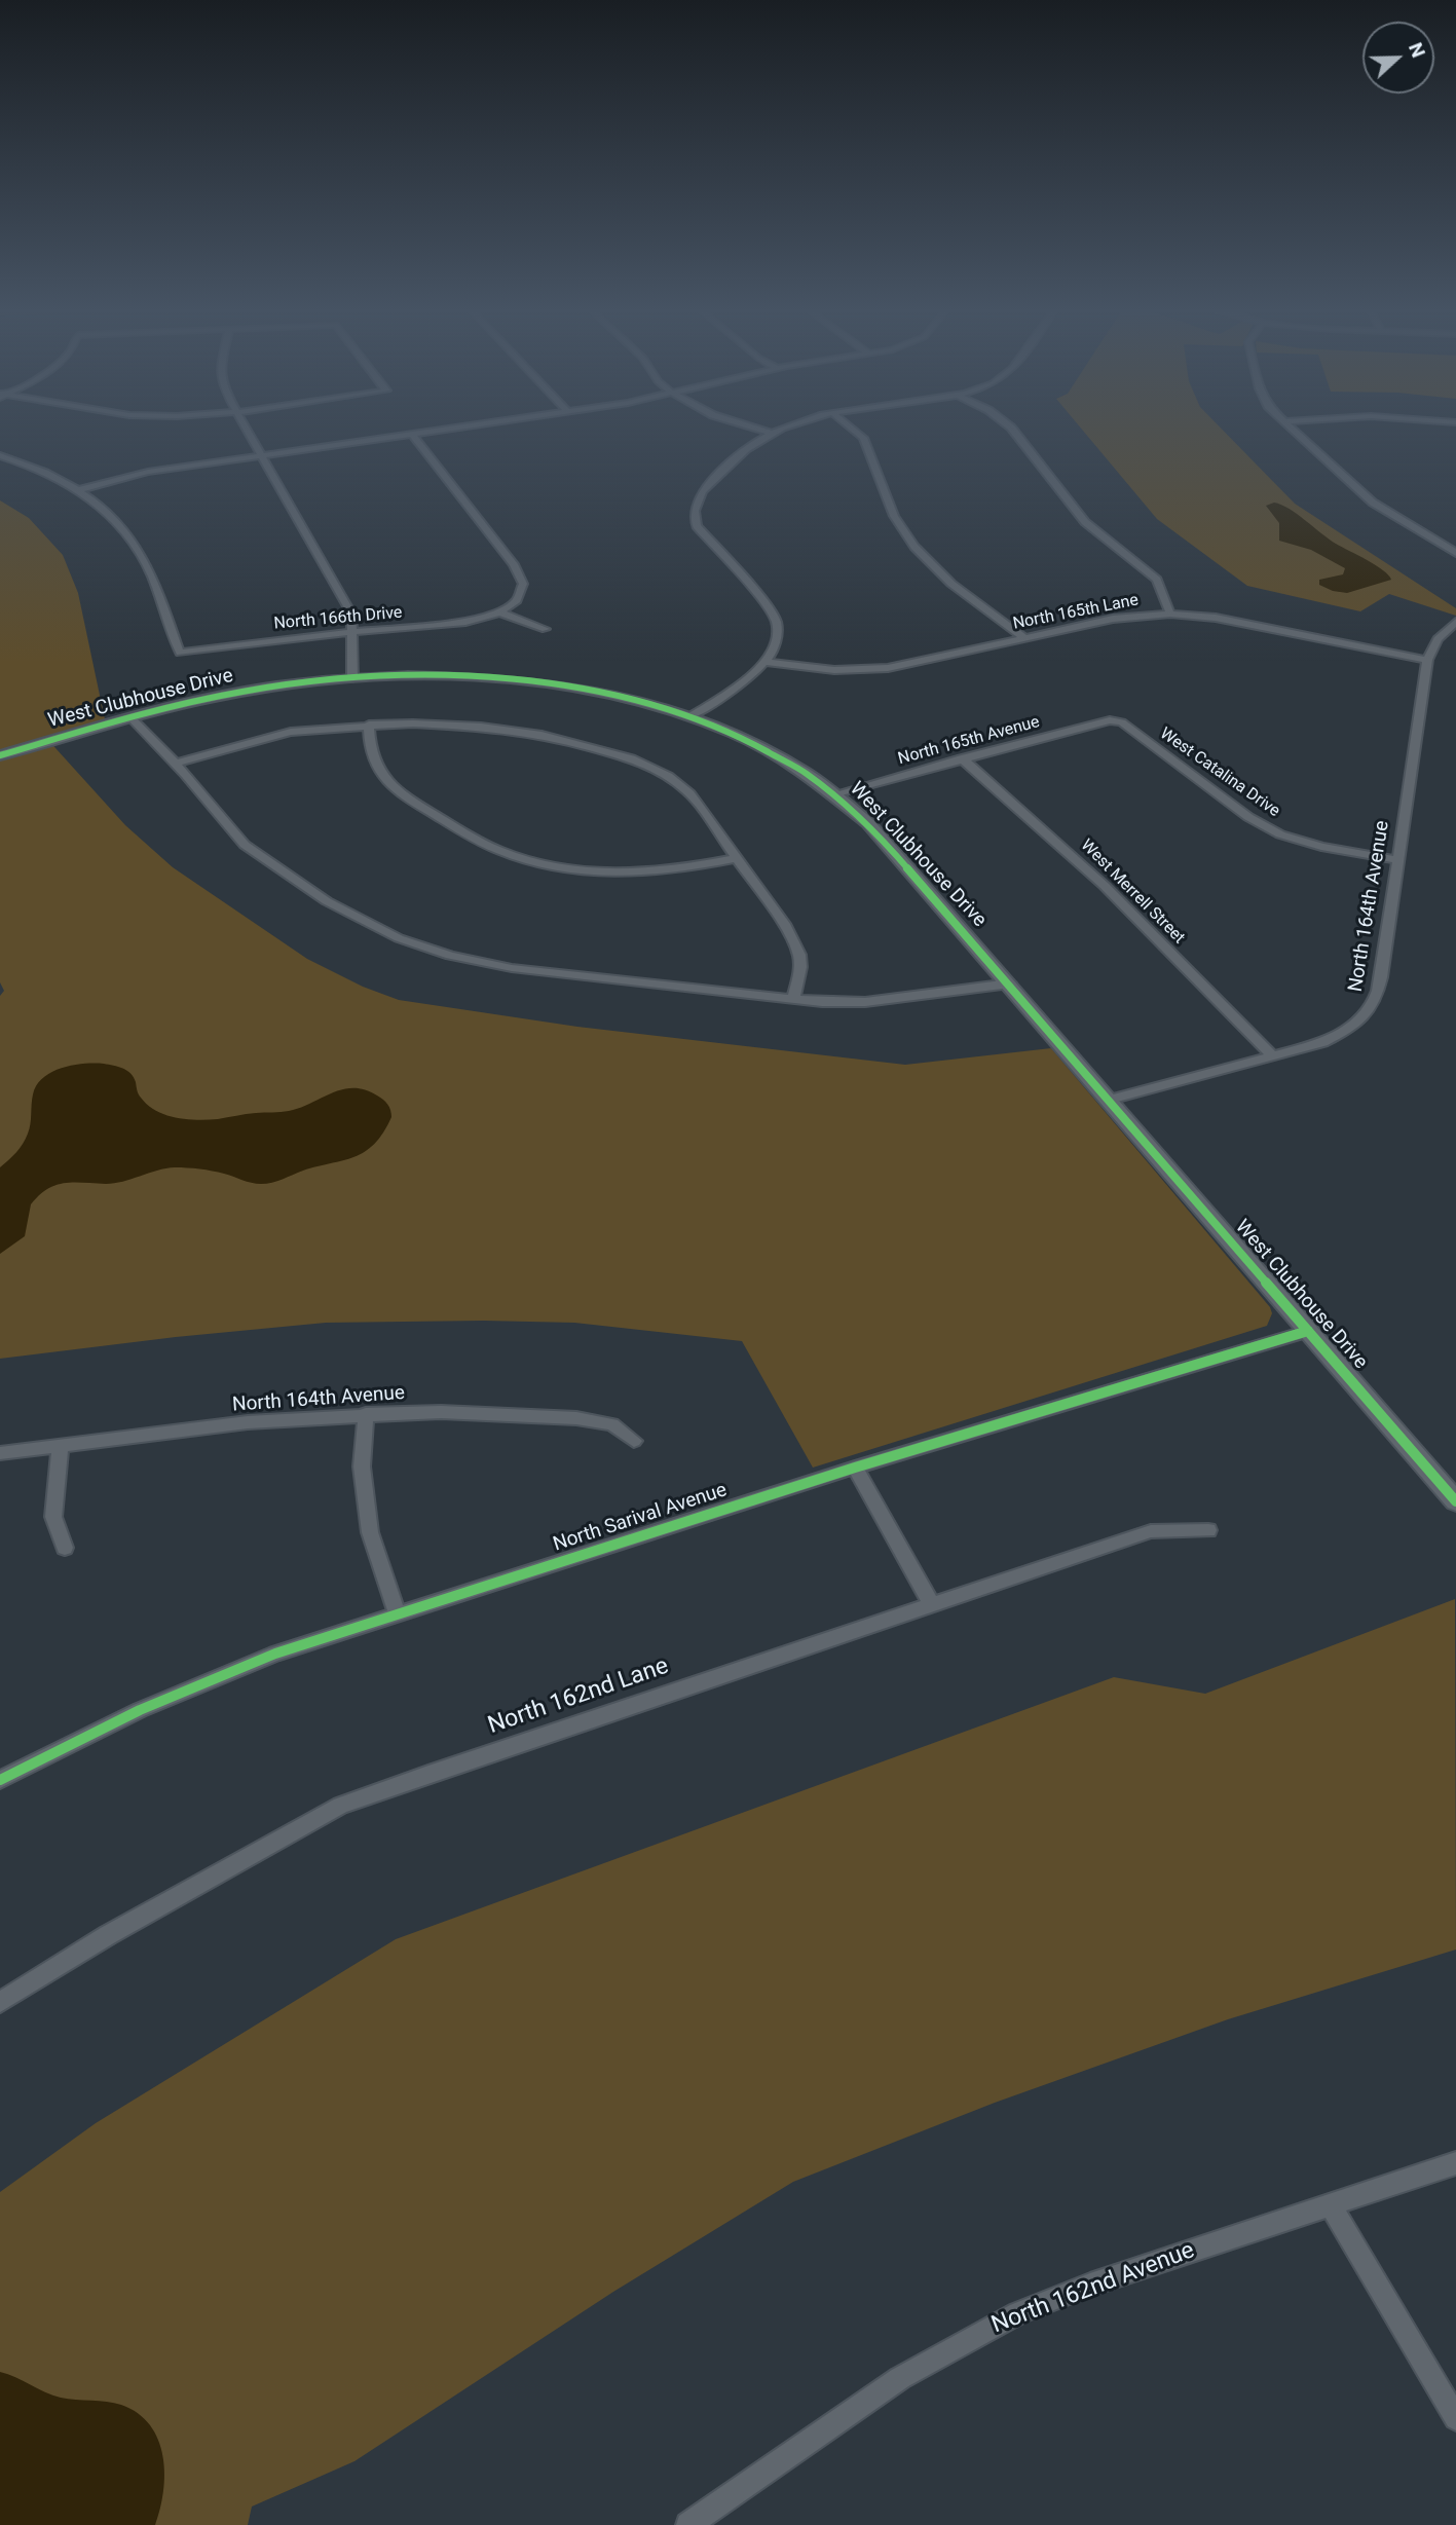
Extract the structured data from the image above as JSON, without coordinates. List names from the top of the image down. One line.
{"streets":{"street":["North 165th Lane","North 166th Drive","West Clubhouse Drive","North 165th Avenue","West Catalina Drive","West Merrell Street","North 164th Avenue","North Sarival Avenue","North 162nd Lane","North 162nd Avenue"]},"crossings":[["North 165th Lane","North 164th Avenue"],["West Clubhouse Drive","North 165th Avenue"],["West Clubhouse Drive","North 164th Avenue"],["West Clubhouse Drive","North Sarival Avenue"],["North 165th Avenue","West Catalina Drive"],["North 165th Avenue","West Merrell Street"],["West Catalina Drive","North 164th Avenue"],["West Merrell Street","North 164th Avenue"]],"north":"right"}
